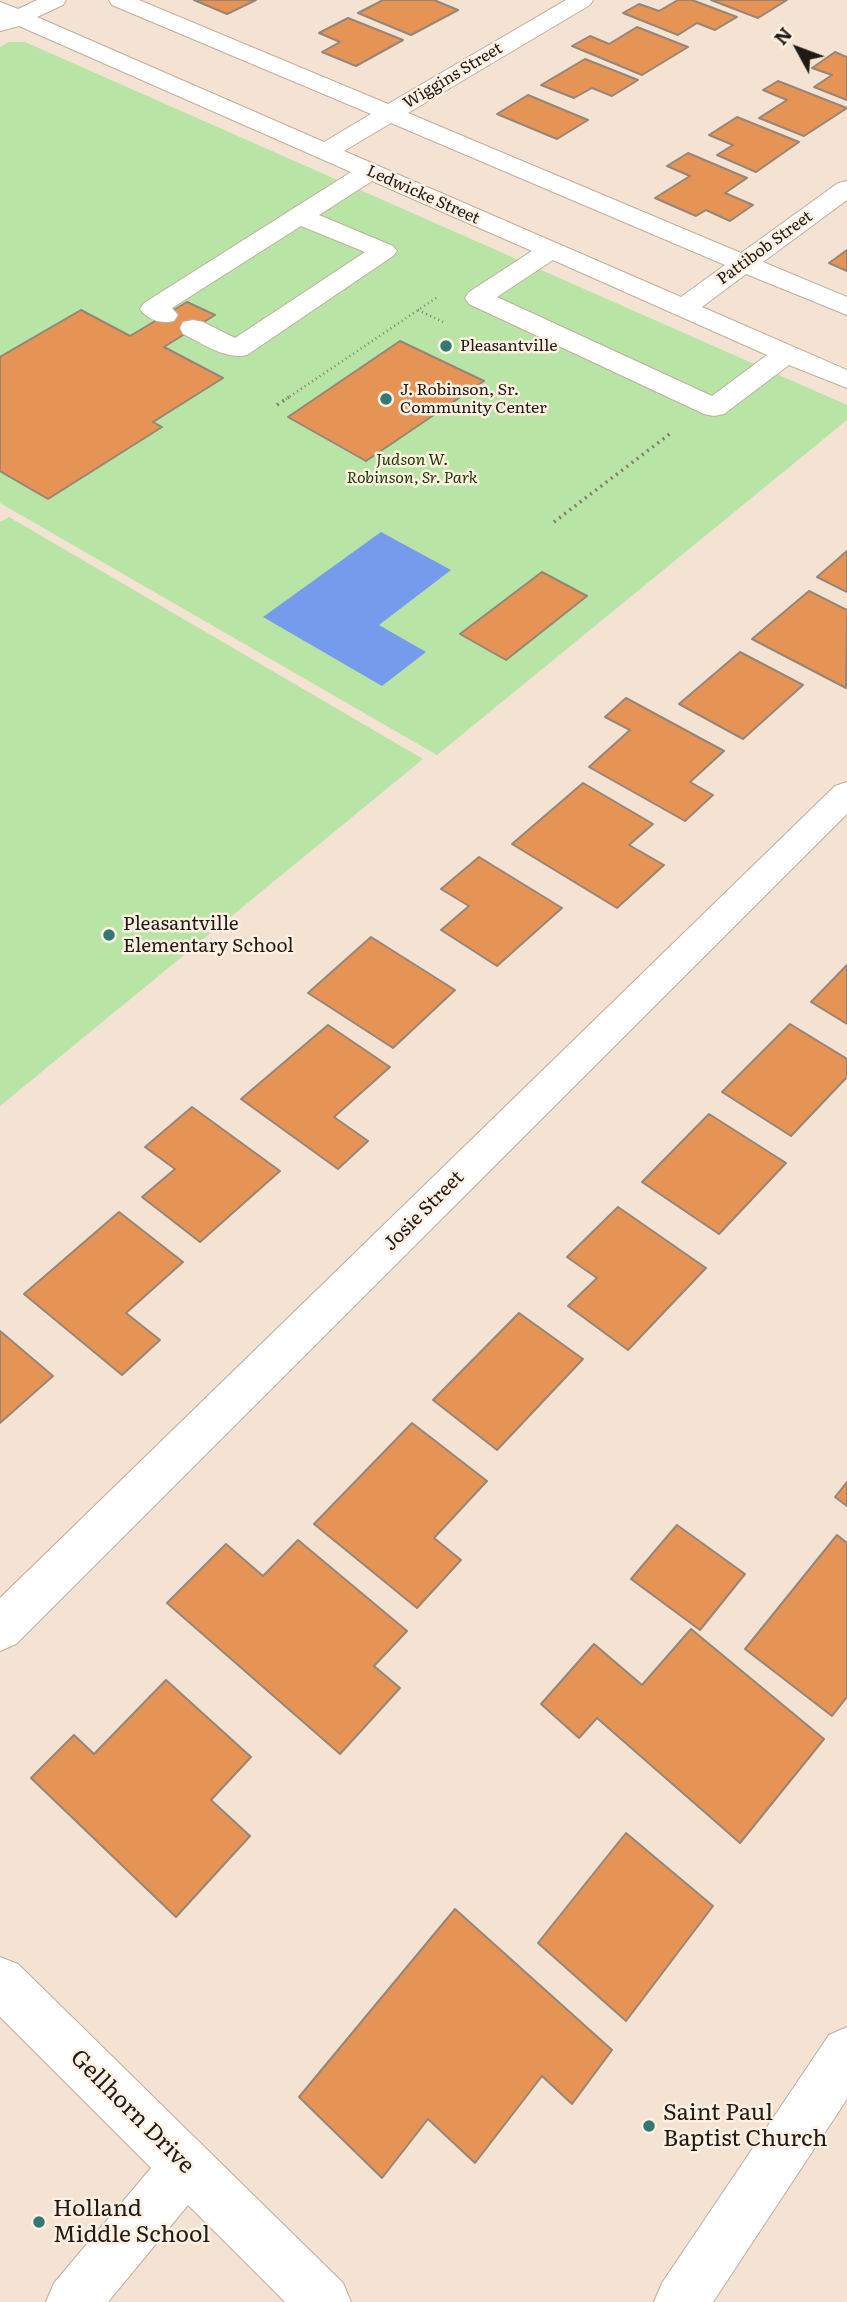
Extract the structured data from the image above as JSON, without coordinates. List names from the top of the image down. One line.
{"streets":{"street":["Wiggins Street","Ledwicke Street","Pattibob Street","Josie Street","Gellhorn Drive"]},"crossings":[["Wiggins Street","Ledwicke Street"],["Ledwicke Street","Pattibob Street"]],"parks":["Judson W. Robinson, Sr. Park"],"places":["Pleasantville","J. Robinson, Sr. Community Center","Pleasantville Elementary School","Saint Paul Baptist Church","Holland Middle School"],"north":"top left"}
